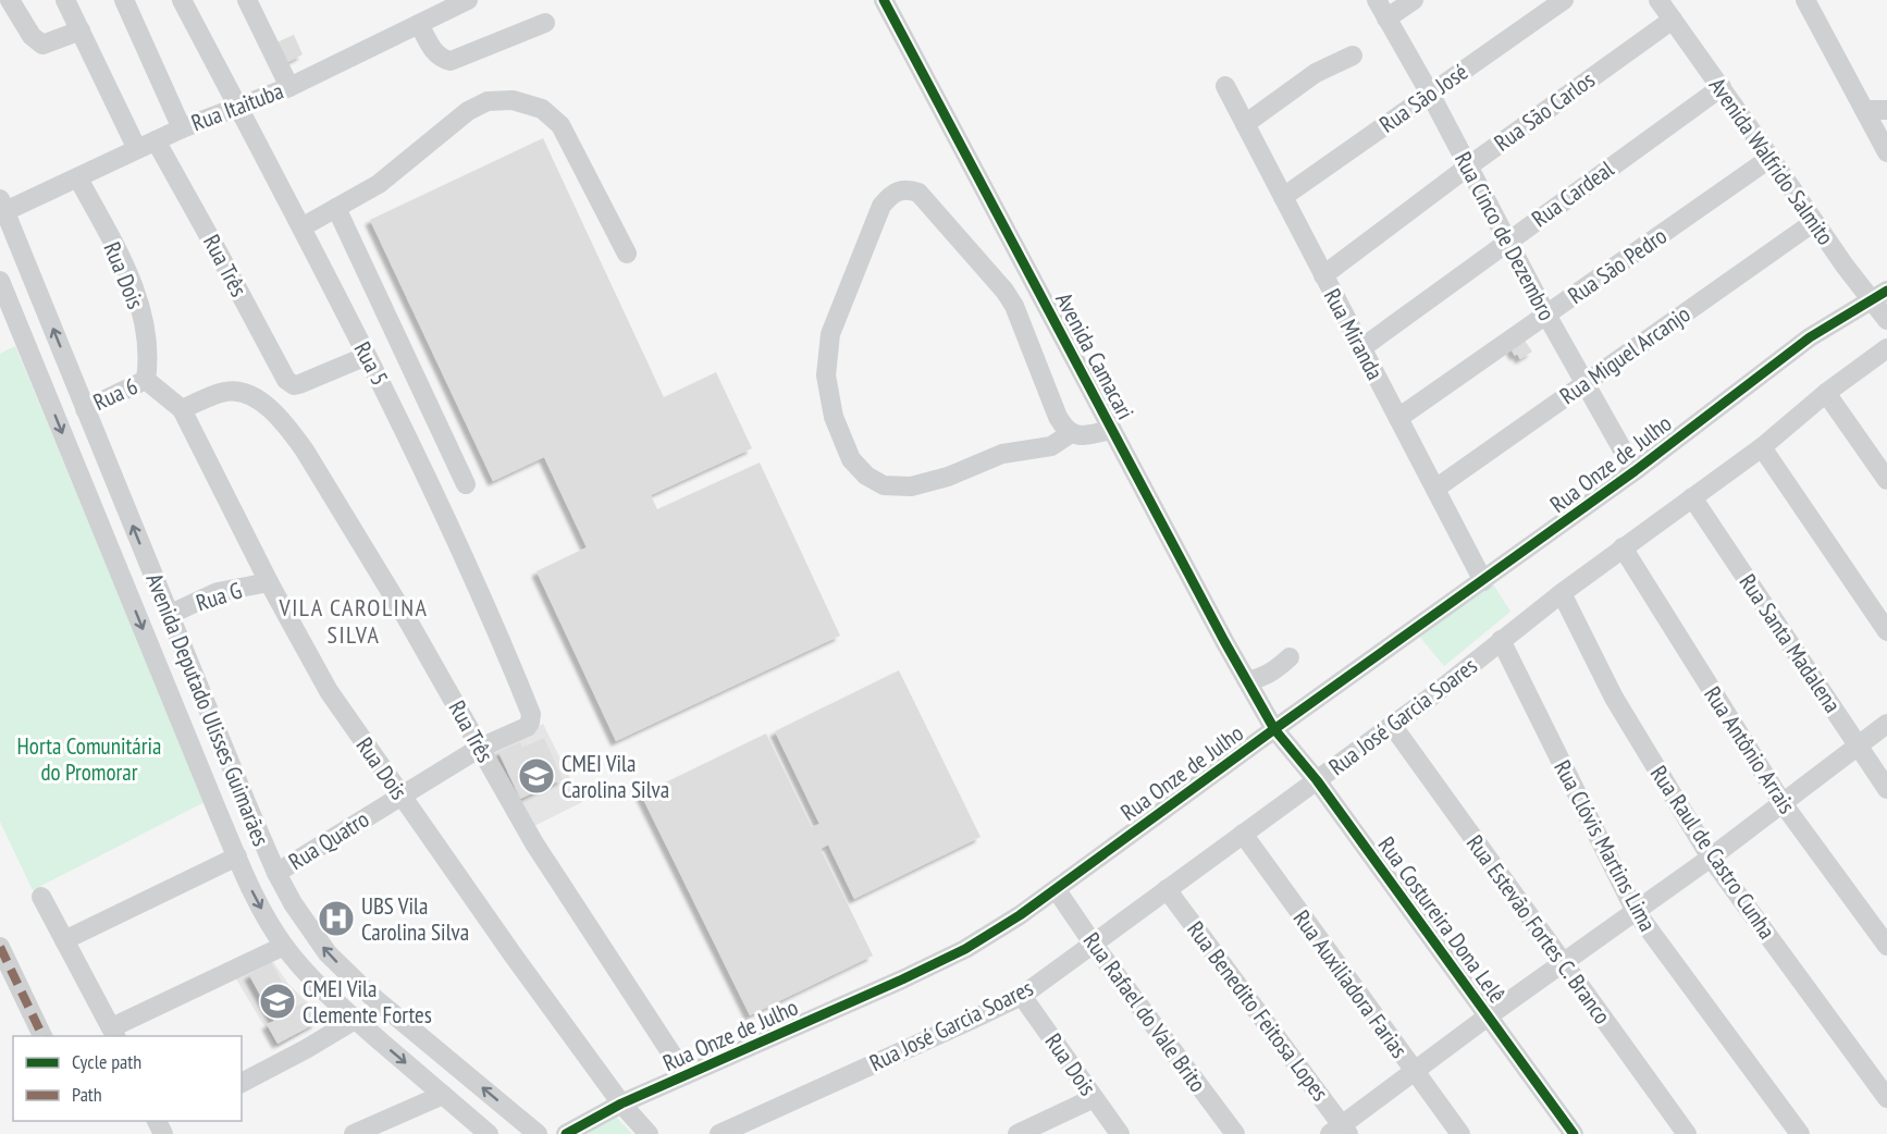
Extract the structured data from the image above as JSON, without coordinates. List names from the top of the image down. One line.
{"streets":{"street":["Rua São José","Rua Itaituba","Rua São Carlos","Avenida Walfrido Salmito","Rua Cardeal","Rua Cinco de Dezembro","Rua Três","Rua São Pedro","Rua Dois","Rua Miranda","Rua Miguel Arcanjo","Avenida Camacari","Rua 5","Rua 6","Rua Onze de Julho","Rua G","Rua Santa Madalena","Avenida Deputado Ulisses Guimarães","Rua José Garcia Soares","Rua Antônio Arrais","Rua Quatro","Rua Clóvis Martins Lima","Rua Raul de Castro Cunha","Rua Costureira Dona Lelê","Rua Estevão Fortes C. Branco","Rua Auxiliadora Farias","Rua Benedito Feitosa Lopes","Rua Rafael do Vale Brito"]},"crossings":[["Rua São José","Rua Cinco de Dezembro"],["Rua São José","Rua Miranda"],["Rua Itaituba","Rua Três"],["Rua Itaituba","Rua Dois"],["Rua Itaituba","Rua 5"],["Rua Itaituba","Avenida Deputado Ulisses Guimarães"],["Rua São Carlos","Avenida Walfrido Salmito"],["Rua São Carlos","Rua Cinco de Dezembro"],["Rua São Carlos","Rua Miranda"],["Avenida Walfrido Salmito","Rua Cardeal"],["Avenida Walfrido Salmito","Rua São Pedro"],["Avenida Walfrido Salmito","Rua Miguel Arcanjo"],["Avenida Walfrido Salmito","Rua Onze de Julho"],["Rua Cardeal","Rua Cinco de Dezembro"],["Rua Cardeal","Rua Miranda"],["Rua Cinco de Dezembro","Rua São Pedro"],["Rua Cinco de Dezembro","Rua Miguel Arcanjo"],["Rua Cinco de Dezembro","Rua Onze de Julho"],["Rua Três","Rua Dois"],["Rua Três","Rua 5"],["Rua Três","Rua 6"],["Rua Três","Rua Onze de Julho"],["Rua Três","Rua Quatro"],["Rua São Pedro","Rua Miranda"],["Rua Dois","Rua 6"],["Rua Dois","Rua Onze de Julho"],["Rua Dois","Rua G"],["Rua Dois","Rua José Garcia Soares"],["Rua Dois","Rua Quatro"],["Rua Miranda","Rua Miguel Arcanjo"],["Rua Miranda","Rua Onze de Julho"],["Avenida Camacari","Rua Onze de Julho"],["Avenida Camacari","Rua Costureira Dona Lelê"],["Rua 5","Rua Quatro"],["Rua 6","Avenida Deputado Ulisses Guimarães"],["Rua Onze de Julho","Rua Costureira Dona Lelê"],["Rua Onze de Julho","Rua Rafael do Vale Brito"],["Rua G","Avenida Deputado Ulisses Guimarães"],["Rua Santa Madalena","Rua José Garcia Soares"],["Avenida Deputado Ulisses Guimarães","Rua Quatro"],["Rua José Garcia Soares","Rua Antônio Arrais"],["Rua José Garcia Soares","Rua Clóvis Martins Lima"],["Rua José Garcia Soares","Rua Raul de Castro Cunha"],["Rua José Garcia Soares","Rua Costureira Dona Lelê"],["Rua José Garcia Soares","Rua Estevão Fortes C. Branco"],["Rua José Garcia Soares","Rua Auxiliadora Farias"],["Rua José Garcia Soares","Rua Benedito Feitosa Lopes"],["Rua José Garcia Soares","Rua Rafael do Vale Brito"]],"districts":["VILA CAROLINA SILVA"],"parks":["Horta Comunitária do Promorar"],"places":{"school or university":["CMEI Vila Carolina Silva","CMEI Vila Clemente Fortes"],"hospital":["UBS Vila Carolina Silva"]},"legend":["Cycle path","Path"]}
